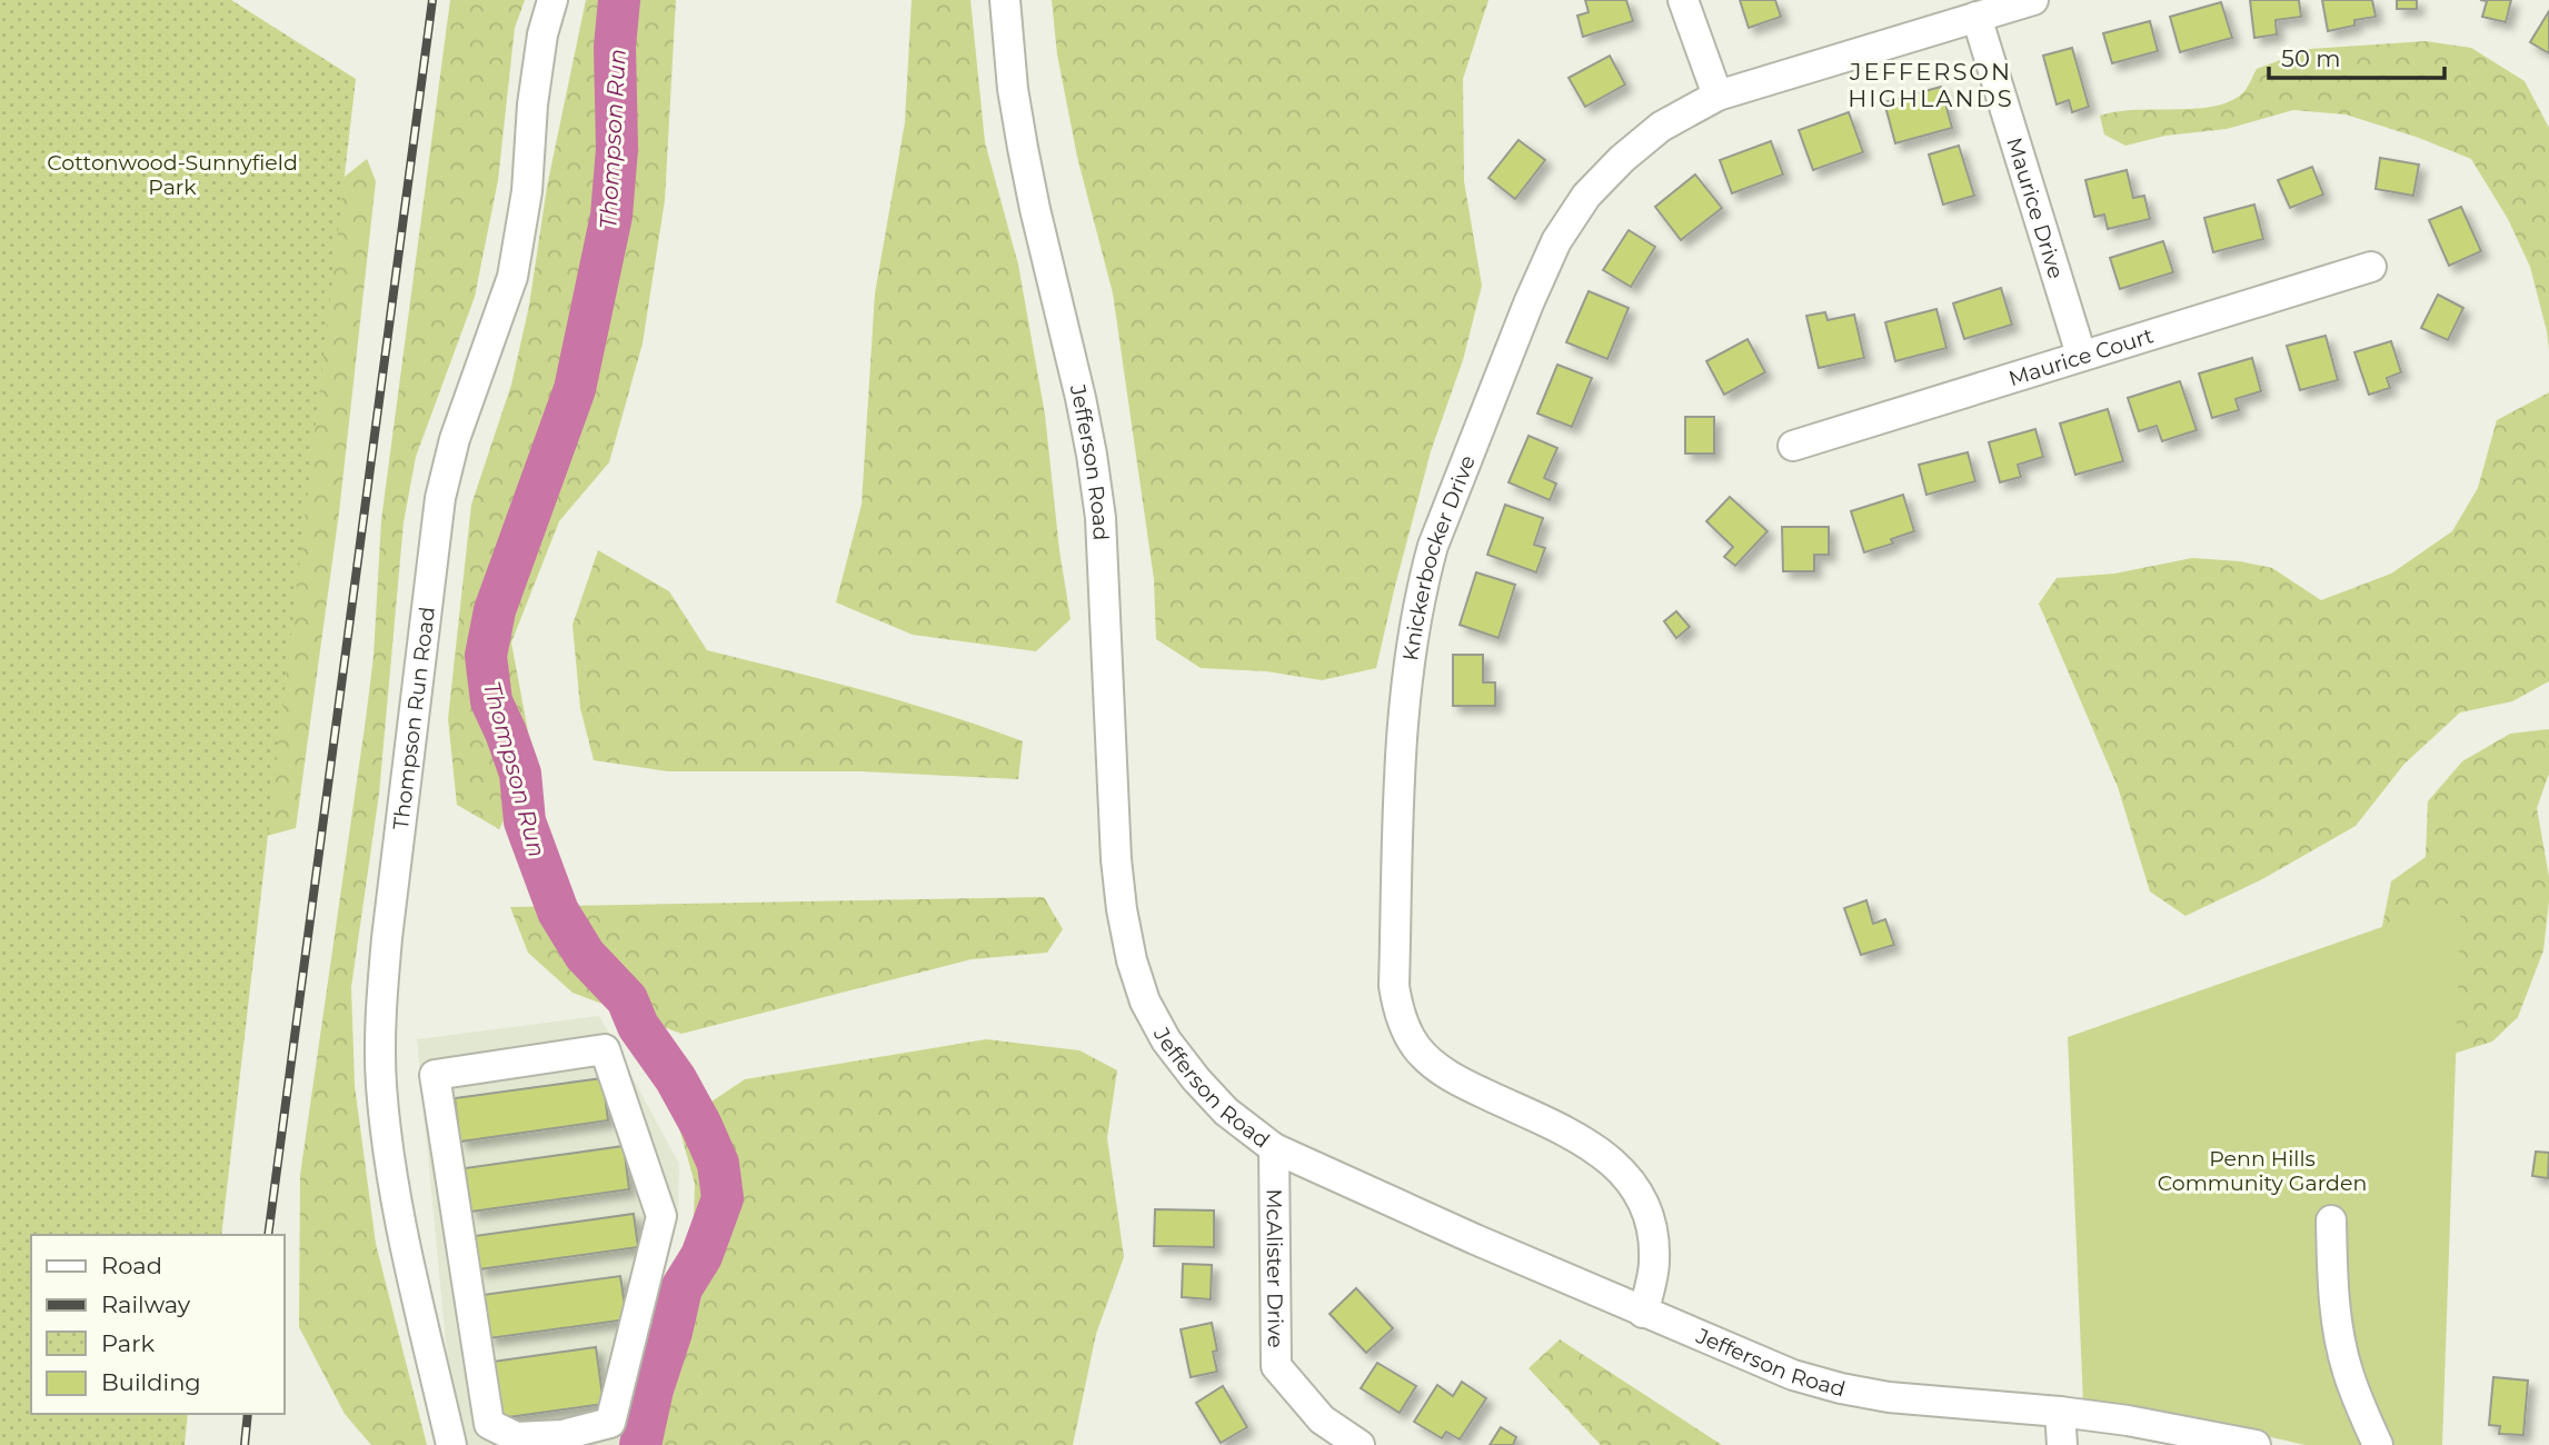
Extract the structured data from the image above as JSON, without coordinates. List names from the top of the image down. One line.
{"streets":{"street":["Maurice Drive","Maurice Court","Jefferson Road","Knickerbocker Drive","Thompson Run Road","McAlister Drive"]},"crossings":[["Maurice Drive","Maurice Court"],["Maurice Drive","Knickerbocker Drive"],["Jefferson Road","Knickerbocker Drive"],["Jefferson Road","McAlister Drive"]],"districts":["JEFFERSON HIGHLANDS"],"water":["Thompson Run"],"parks":["Cottonwood-Sunnyfield Park","Penn Hills Community Garden"],"legend":["Road","Railway","Park","Building"],"scale_bar":"50 m"}
